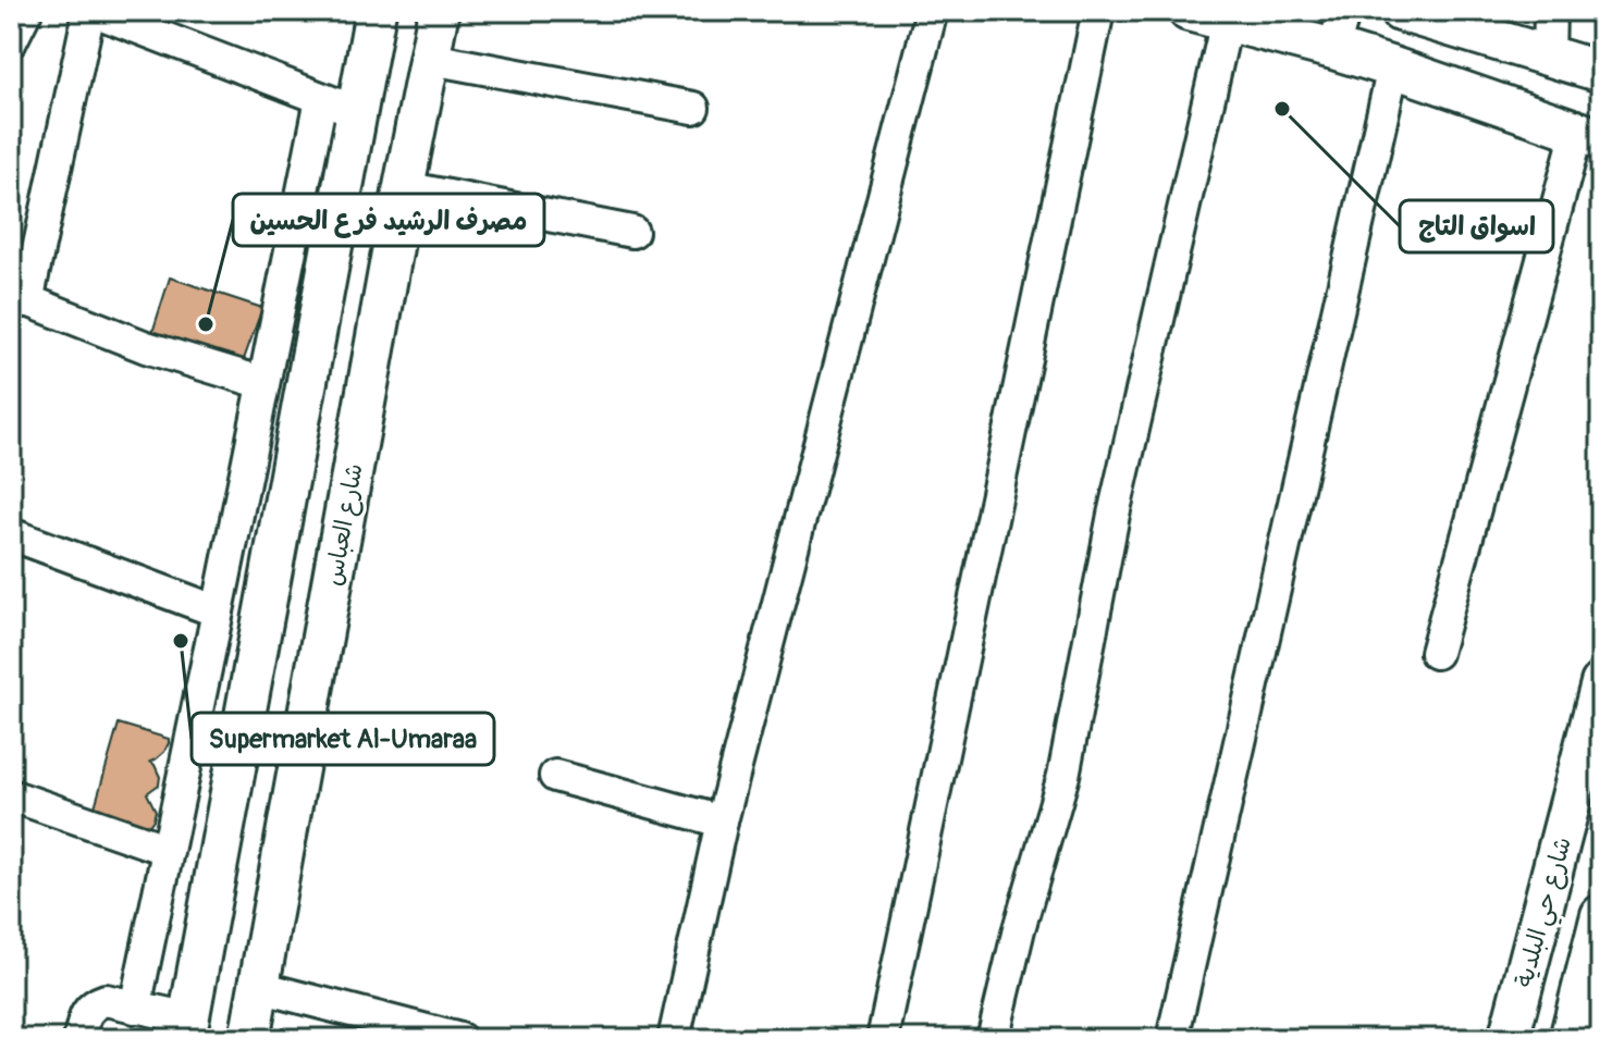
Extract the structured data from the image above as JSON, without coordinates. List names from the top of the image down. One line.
{"streets":{"main road":["شارع العباس","شارع حي البلدية"]},"places":["اسواق التاج","مصرف الرشيد فرع الحسين","Supermarket Al-Umaraa"]}
